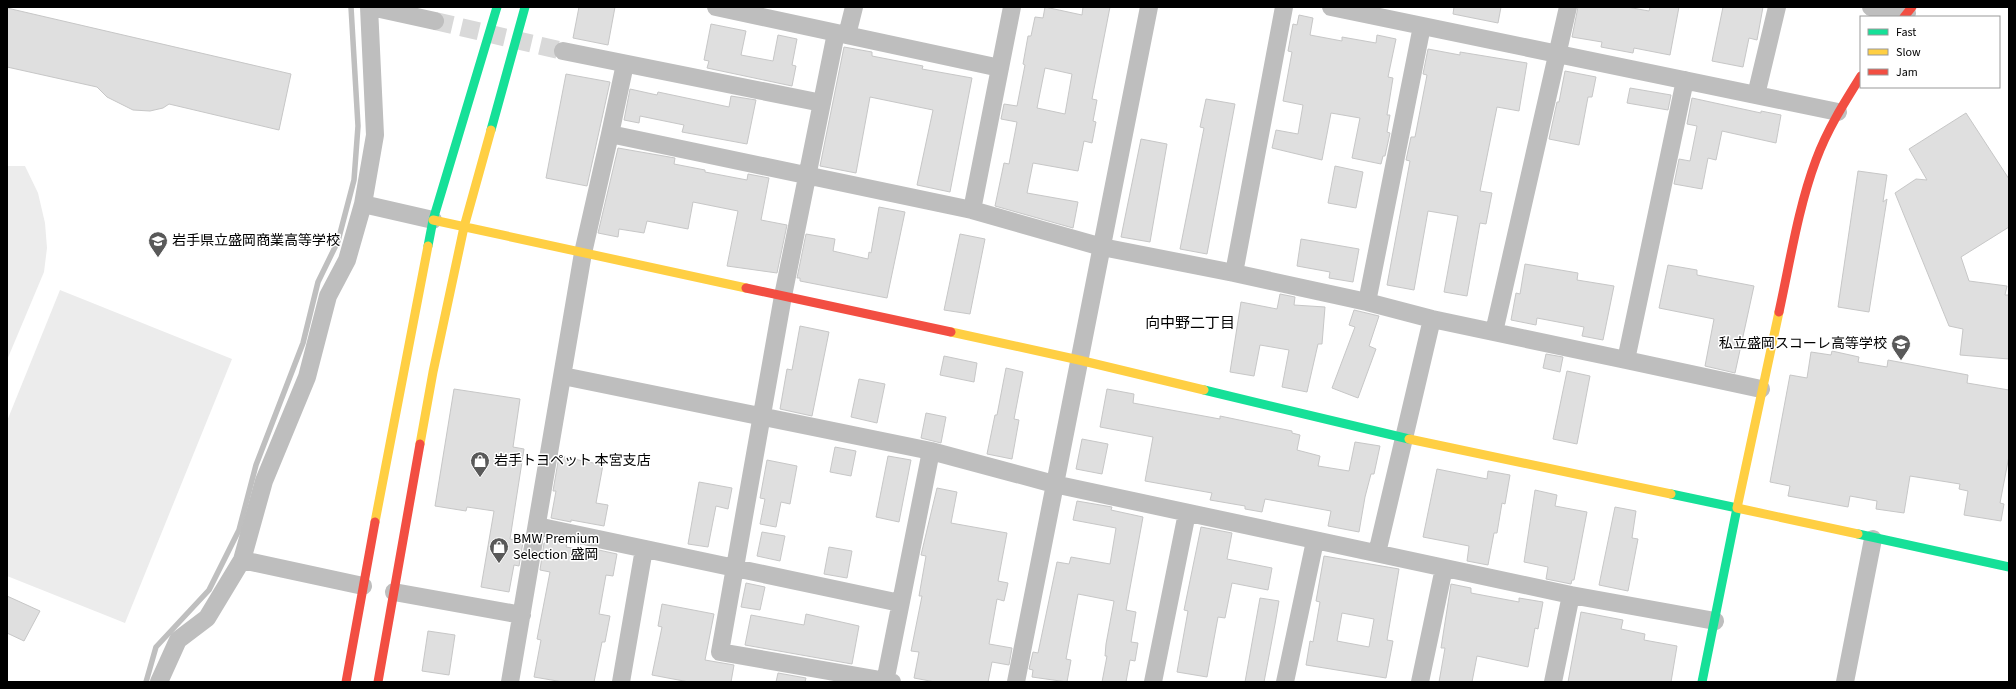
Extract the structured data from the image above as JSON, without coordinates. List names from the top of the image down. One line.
{"districts":["向中野二丁目"],"places":{"school or university":["岩手県立盛岡商業高等学校","私立盛岡スコーレ高等学校"],"shop":["岩手トヨペット 本宮支店","BMW Premium Selection 盛岡"]},"legend":["Fast","Slow","Jam"]}
